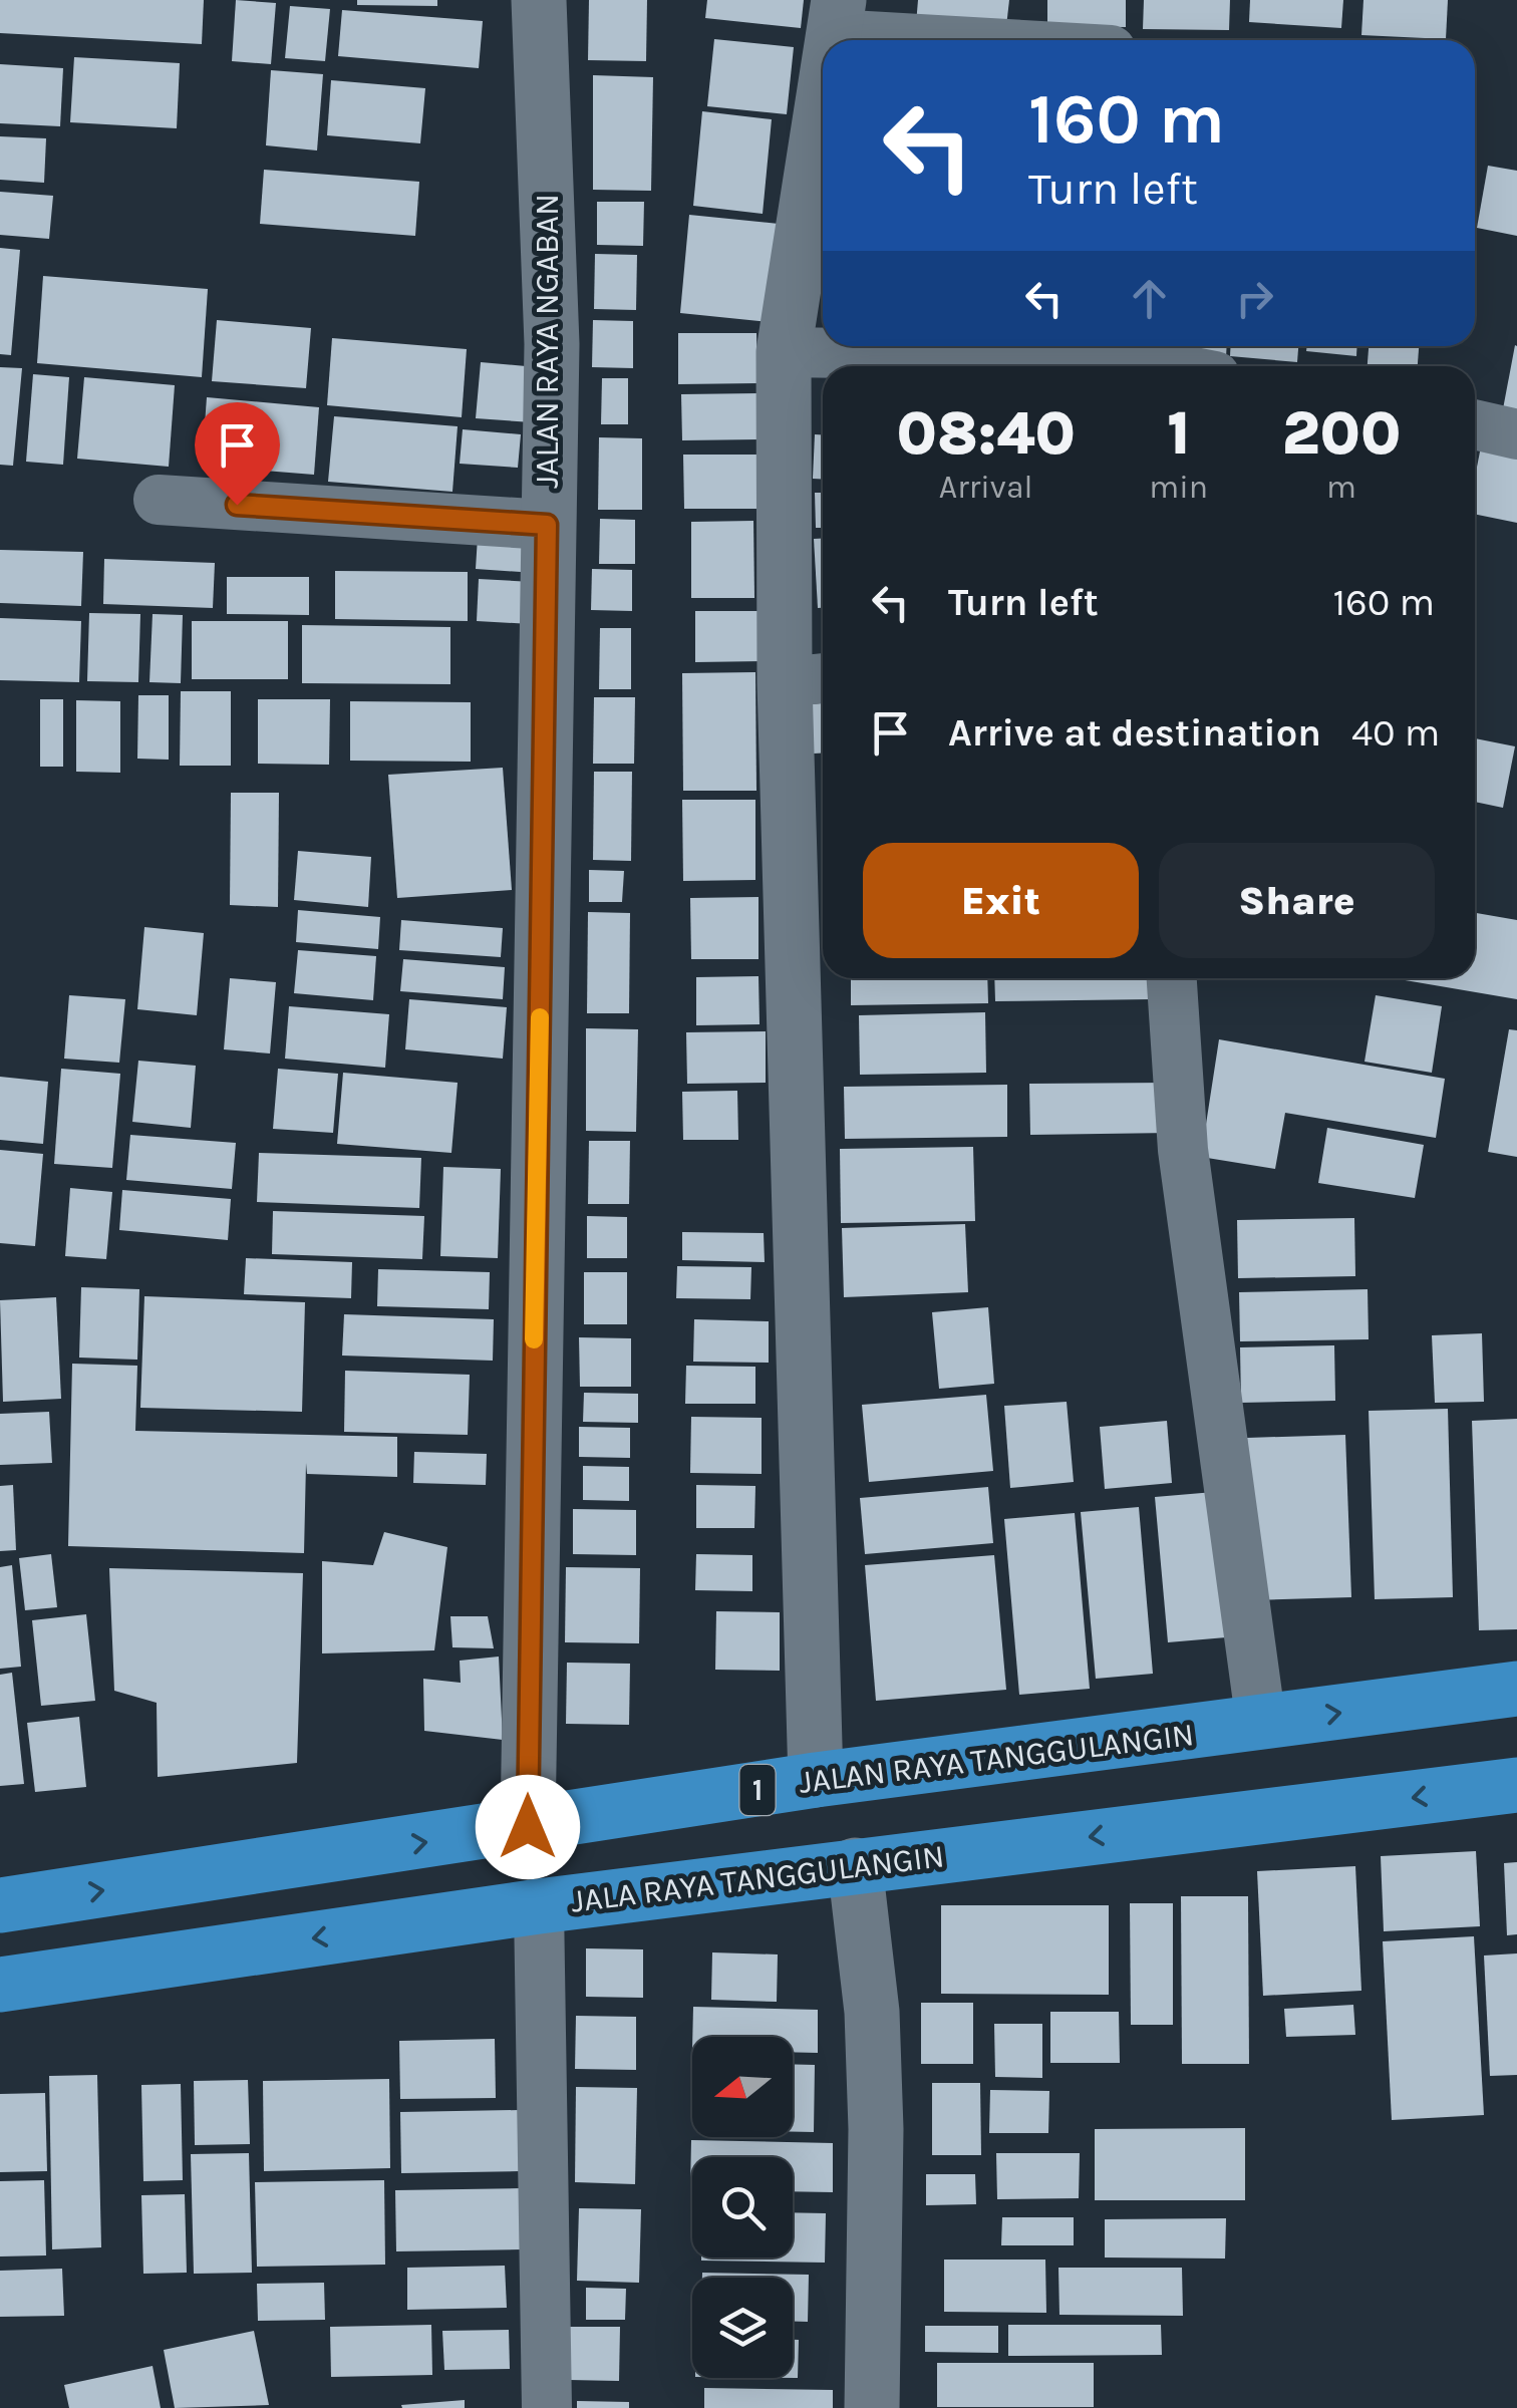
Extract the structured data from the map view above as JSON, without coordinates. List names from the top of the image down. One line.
{"streets":{"highway":["JALAN RAYA TANGGULANGIN","1","JALA RAYA TANGGULANGIN"],"street":["JALAN RAYA NGABAN"]},"crossings":[["JALAN RAYA NGABAN","JALAN RAYA TANGGULANGIN"]],"one_way":["JALAN RAYA TANGGULANGIN","JALA RAYA TANGGULANGIN"],"north":"left","page":{"turn":["160 m","Turn left"],"eta":["08:40","Arrival","1","min","200","m"],"list":[{"name":"Turn left","value":"160 m"},{"name":"Arrive at destination","value":"40 m"}],"buttons":["Exit","Share"]}}
